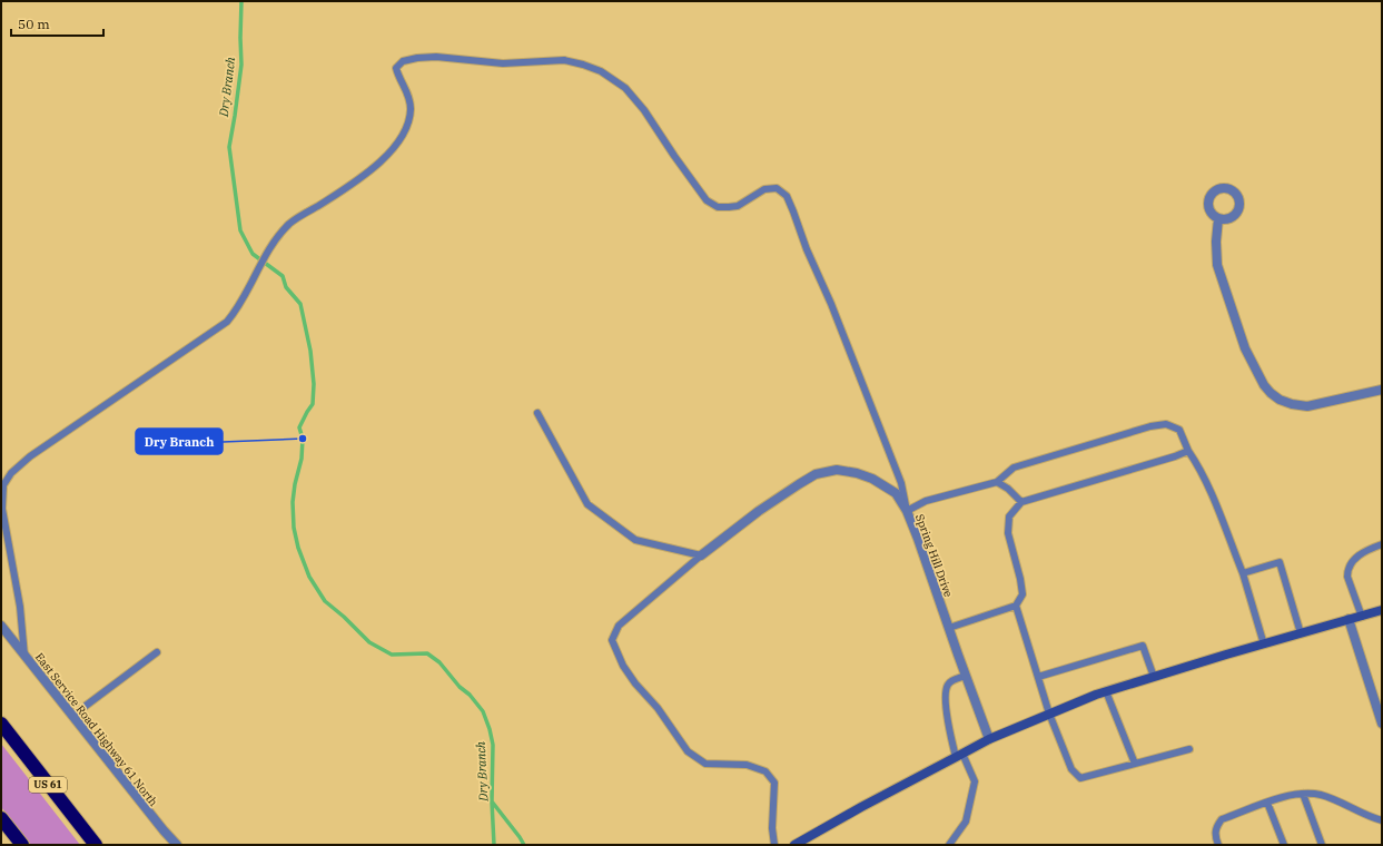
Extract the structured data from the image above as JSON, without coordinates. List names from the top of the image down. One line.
{"streets":{"highway":["US 61"],"street":["Spring Hill Drive","East Service Road Highway 61 North"]},"water":["Dry Branch"],"places":["Dry Branch"],"scale_bar":"50 m"}
